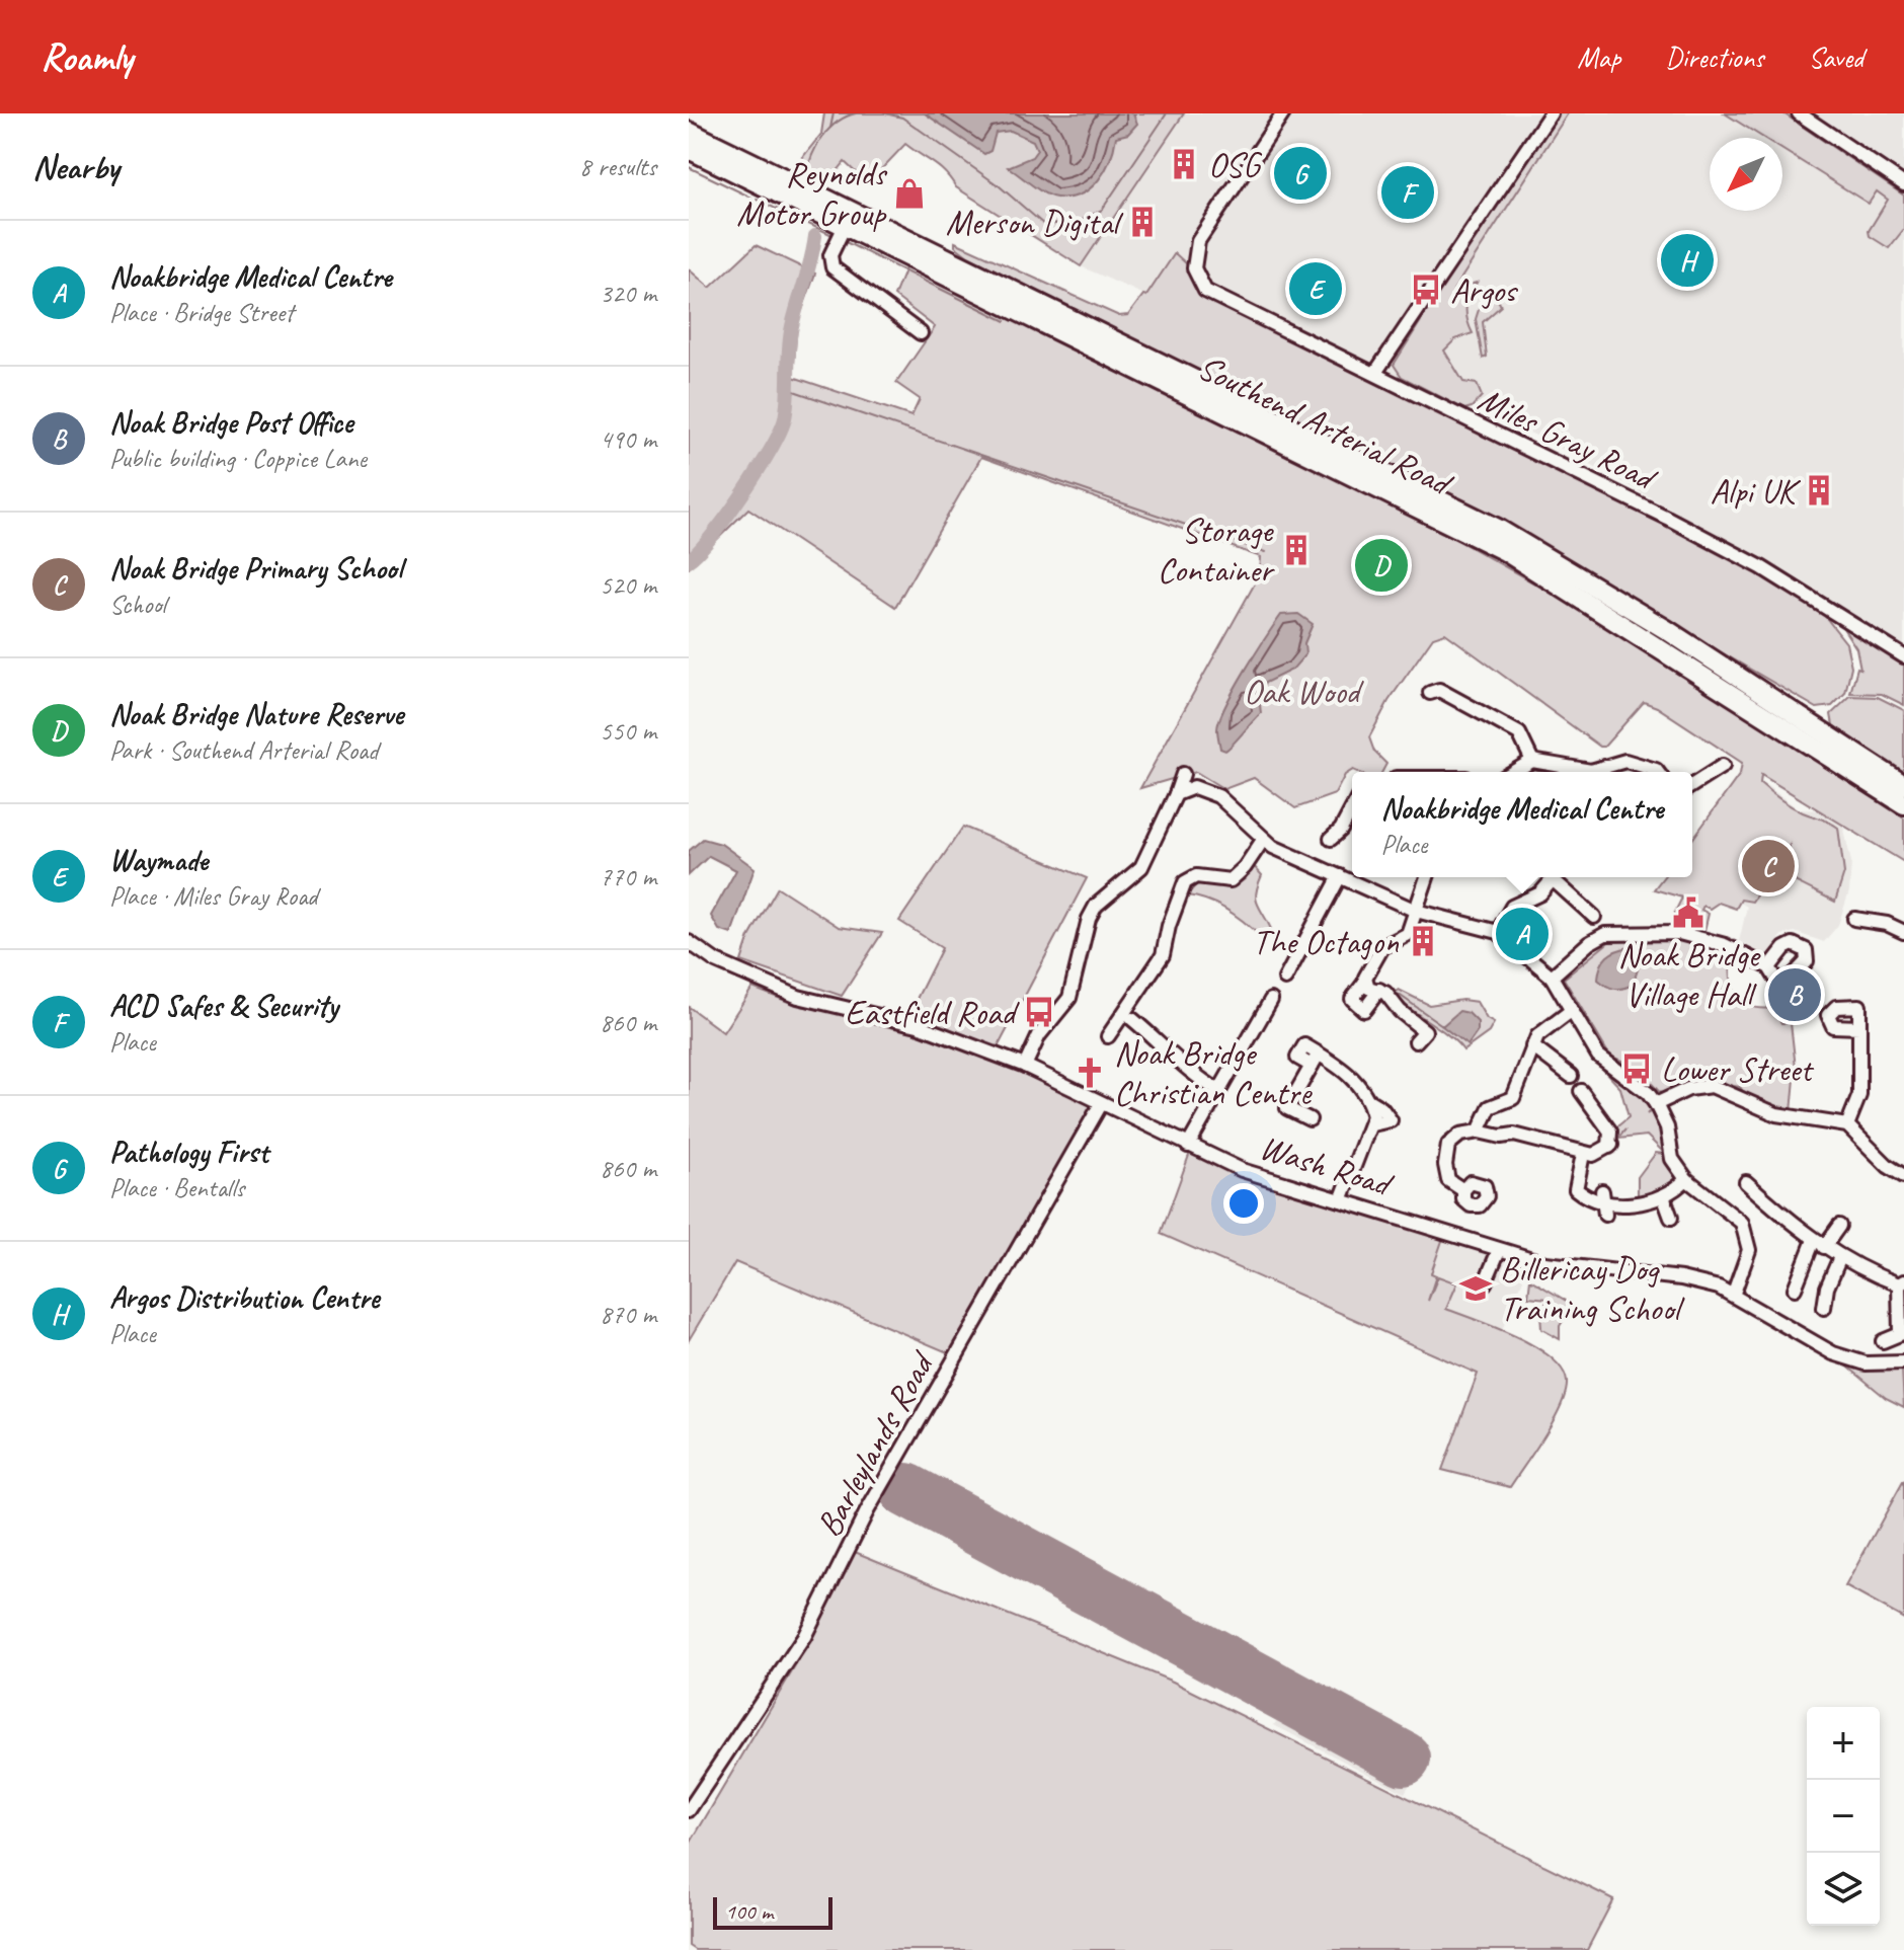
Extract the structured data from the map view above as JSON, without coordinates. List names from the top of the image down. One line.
{"streets":{"highway":["Southend Arterial Road"],"street":["Miles Gray Road","Wash Road","Barleylands Road"]},"crossings":[["Wash Road","Barleylands Road"]],"parks":["Oak Wood"],"places":{"building":["OSG","Merson Digital","Alpi UK","Storage Container","The Octagon"],"shop":["Reynolds Motor Group"],"bus stop":["Argos","Eastfield Road","Lower Street"],"public building":["Noak Bridge Village Hall"],"church":["Noak Bridge Christian Centre"],"school or university":["Billericay Dog Training School"]},"scale_bar":"100 m","north":"bottom left","page":{"header":"Roamly","nav":["Map","Directions","Saved"],"heading":["Nearby","8 results"],"pins":["G","F","H","E","D","C","A","B"],"list":[{"mark":"A","name":"Noakbridge Medical Centre","note":"Place · Bridge Street","value":"320 m"},{"mark":"B","name":"Noak Bridge Post Office","note":"Public building · Coppice Lane","value":"490 m"},{"mark":"C","name":"Noak Bridge Primary School","note":"School","value":"520 m"},{"mark":"D","name":"Noak Bridge Nature Reserve","note":"Park · Southend Arterial Road","value":"550 m"},{"mark":"E","name":"Waymade","note":"Place · Miles Gray Road","value":"770 m"},{"mark":"F","name":"ACD Safes & Security","note":"Place","value":"860 m"},{"mark":"G","name":"Pathology First","note":"Place · Bentalls","value":"860 m"},{"mark":"H","name":"Argos Distribution Centre","note":"Place","value":"870 m"}],"popup":["Noakbridge Medical Centre","Place"],"map_buttons":["+","−"],"scale":"100 m"}}
